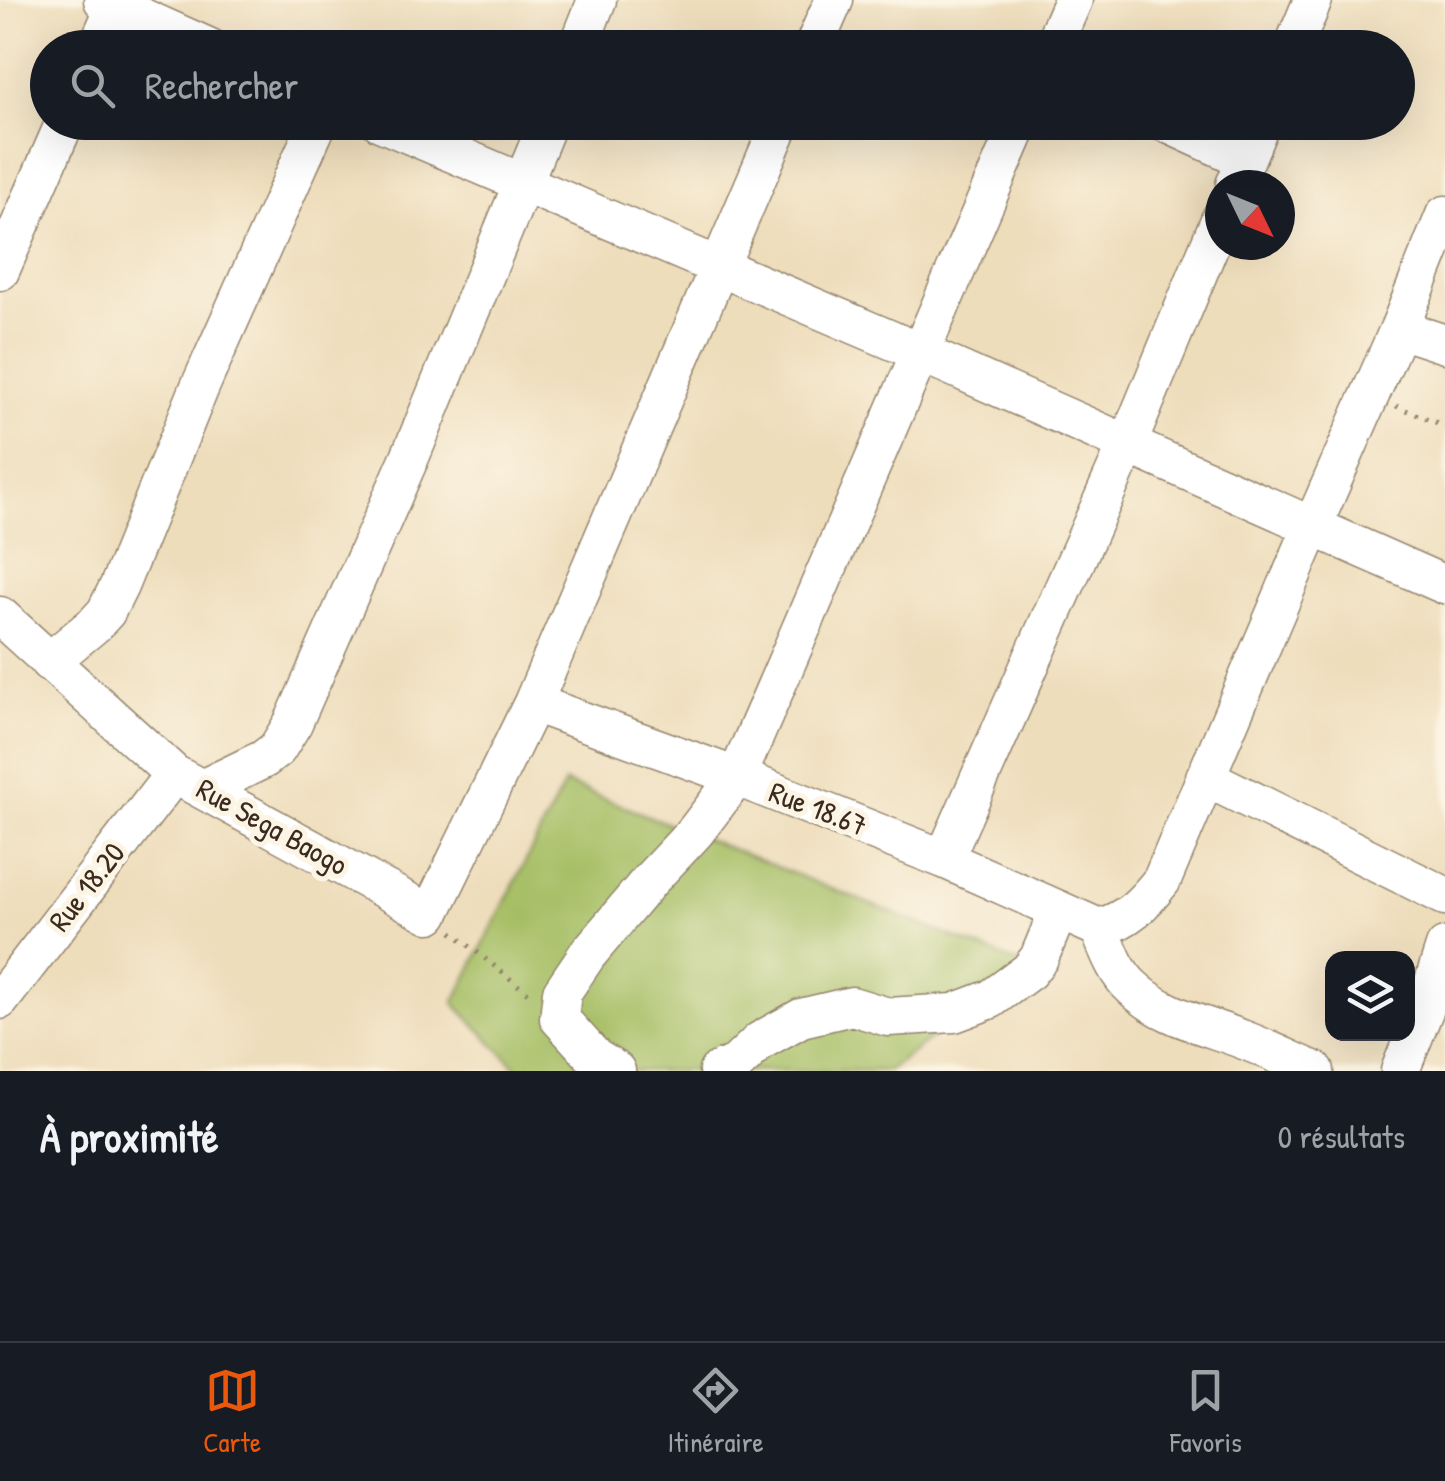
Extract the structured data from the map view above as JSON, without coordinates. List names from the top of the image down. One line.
{"streets":{"street":["Rue 18.67","Rue Sega Baogo","Rue 18.20"]},"crossings":[["Rue Sega Baogo","Rue 18.20"]],"north":"bottom right","page":{"search":"Rechercher","heading":["À proximité","0 résultats"],"nav":["Carte","Itinéraire","Favoris"]}}
